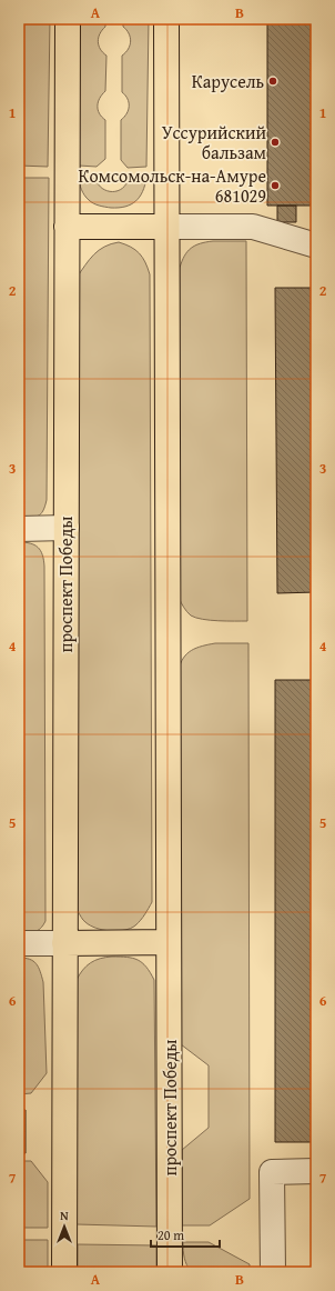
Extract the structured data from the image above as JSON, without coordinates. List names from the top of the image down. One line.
{"streets":{"main road":["проспект Победы"]},"places":["Карусель","Уссурийский бальзам","Комсомольск-на-Амуре 681029"],"scale_bar":"20 m","north":"top","grid":{"columns":["A","B"],"rows":["1","2","3","4","5","6","7"]}}
